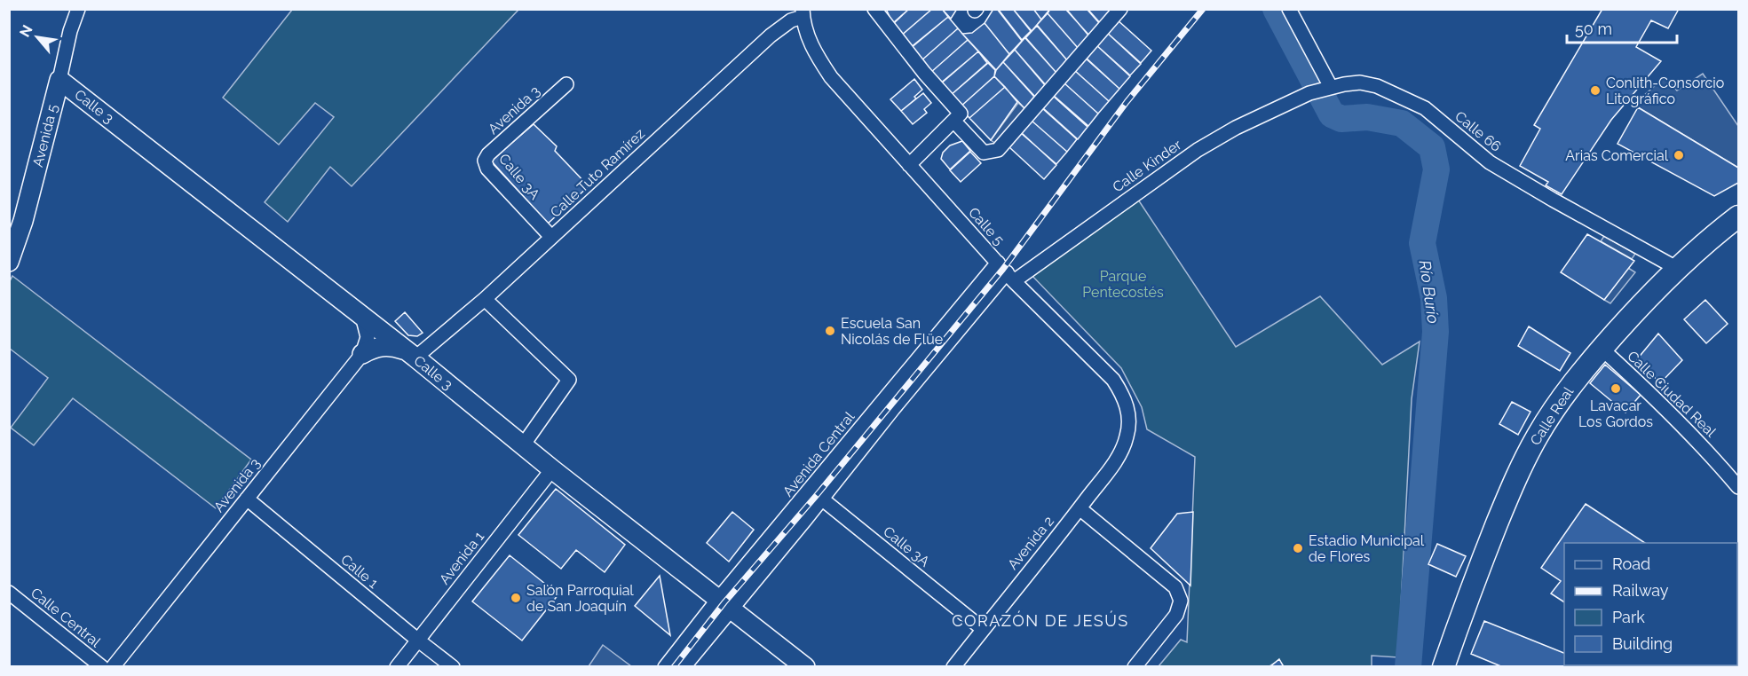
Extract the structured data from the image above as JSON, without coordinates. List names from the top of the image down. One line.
{"streets":{"main road":["Calle 3","Avenida 5","Calle Real"],"street":["Avenida 3","Calle 66","Calle Kinder","Calle Tuto Ramírez","Calle 3A","Calle 5","Calle Ciudad Real","Avenida Central","Avenida 2","Avenida 1","Calle 1","Calle Central"]},"crossings":[["Calle 3","Avenida 5"],["Calle 3","Calle Tuto Ramírez"],["Calle 3","Avenida Central"],["Calle 3","Avenida 1"],["Avenida 3","Calle 3A"],["Avenida 3","Calle 1"],["Calle 66","Calle Kinder"],["Calle 66","Calle Real"],["Calle Kinder","Calle 5"],["Calle Kinder","Avenida Central"],["Calle Tuto Ramírez","Calle 3A"],["Calle Tuto Ramírez","Calle 5"],["Calle 3A","Avenida Central"],["Calle 3A","Avenida 2"],["Calle 5","Avenida Central"],["Calle 5","Avenida 2"],["Calle Ciudad Real","Calle Real"],["Avenida 1","Calle 1"]],"districts":["CORAZÓN DE JESÚS"],"water":["Río Burío"],"parks":["Parque Pentecostés"],"places":["Conlith-Consorcio Litográfico","Arias Comercial","Escuela San Nicolás de Flüe","Lavacar Los Gordos","Estadio Municipal de Flores","Salón Parroquial de San Joaquín"],"legend":["Road","Railway","Park","Building"],"scale_bar":"50 m","north":"top left"}
